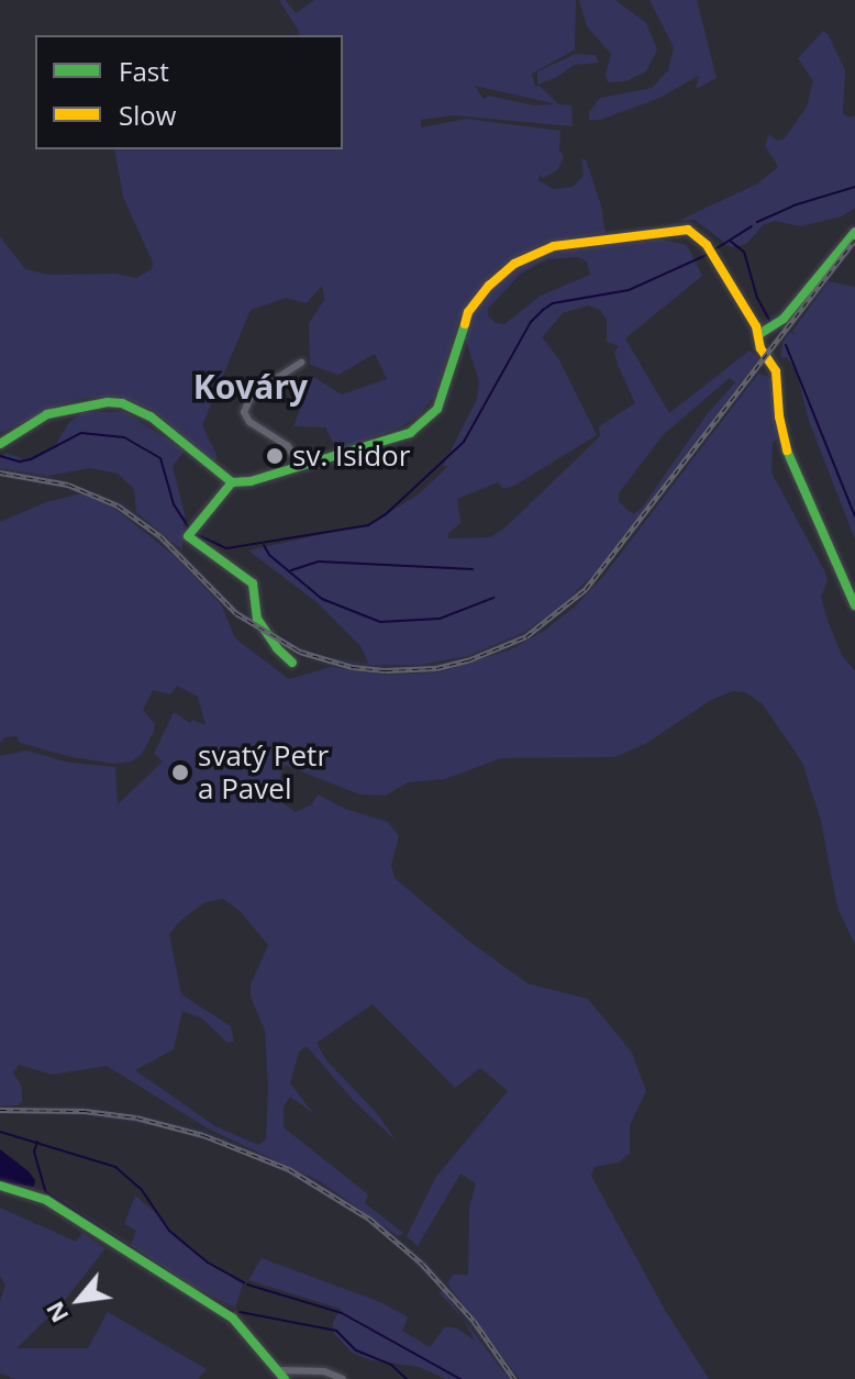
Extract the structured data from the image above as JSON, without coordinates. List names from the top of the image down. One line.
{"districts":["Kováry"],"places":["sv. Isidor","svatý Petr a Pavel"],"legend":["Fast","Slow"],"north":"bottom left"}
